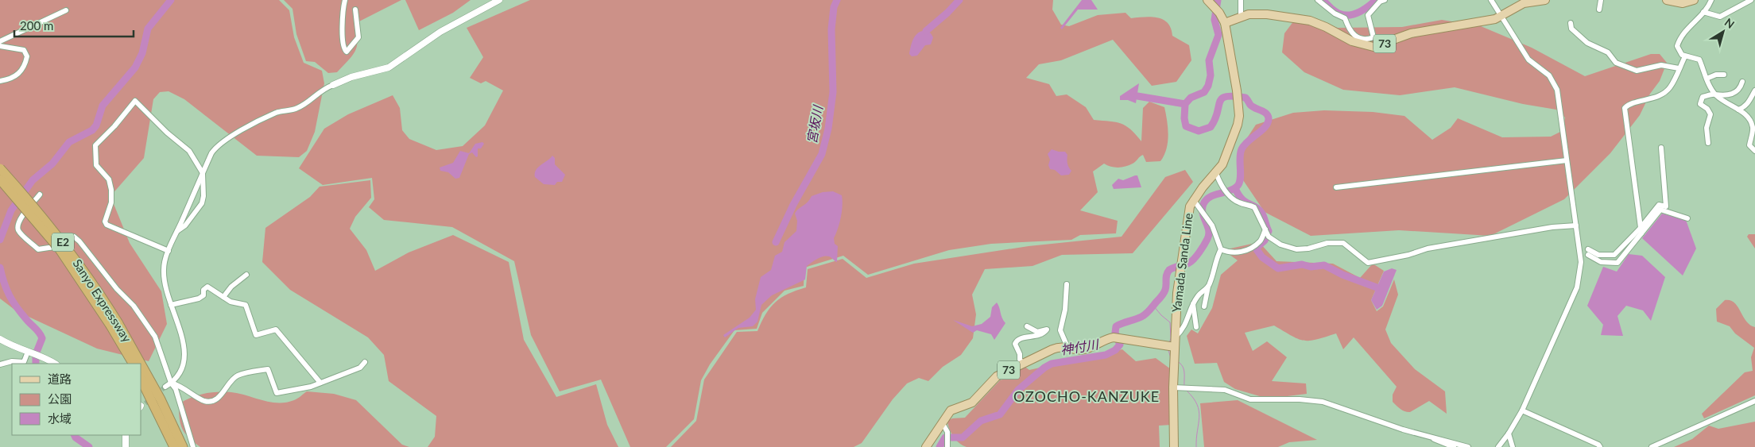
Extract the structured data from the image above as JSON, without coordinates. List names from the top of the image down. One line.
{"streets":{"highway":["E2","Sanyo Expressway"],"main road":["73","Yamada Sanda Line"]},"crossings":[["73","Yamada Sanda Line"]],"districts":["OZOCHO-KANZUKE"],"water":["宮坂川","神付川"],"legend":["道路","公園","水域"],"scale_bar":"200 m","north":"top right"}
